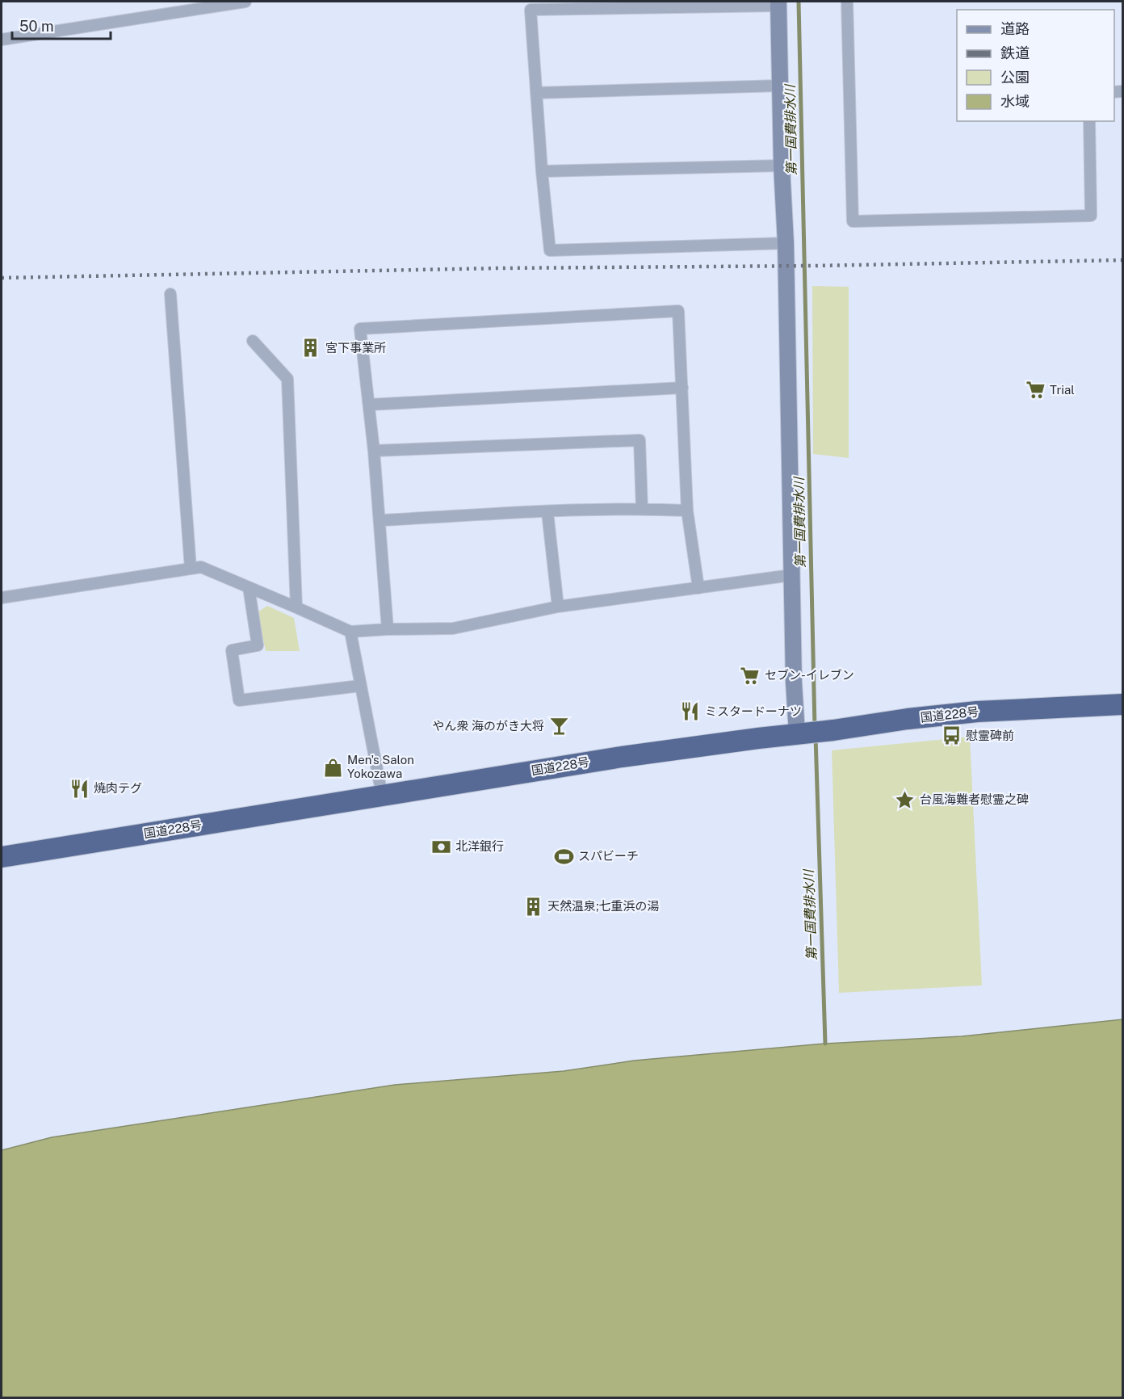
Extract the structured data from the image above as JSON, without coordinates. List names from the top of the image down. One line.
{"streets":{"highway":["国道228号"]},"water":["第一国費排水川"],"places":{"building":["宮下事業所","天然温泉;七重浜の湯"],"supermarket":["Trial","セブン-イレブン"],"restaurant":["ミスタードーナツ","焼肉テグ"],"bar":["やん衆 海のがき大将"],"bus stop":["慰霊碑前"],"shop":["Men's Salon Yokozawa"],"place":["台風海難者慰霊之碑"],"bank":["北洋銀行"],"sports":["スパビーチ"]},"legend":["道路","鉄道","公園","水域"],"scale_bar":"50 m"}
